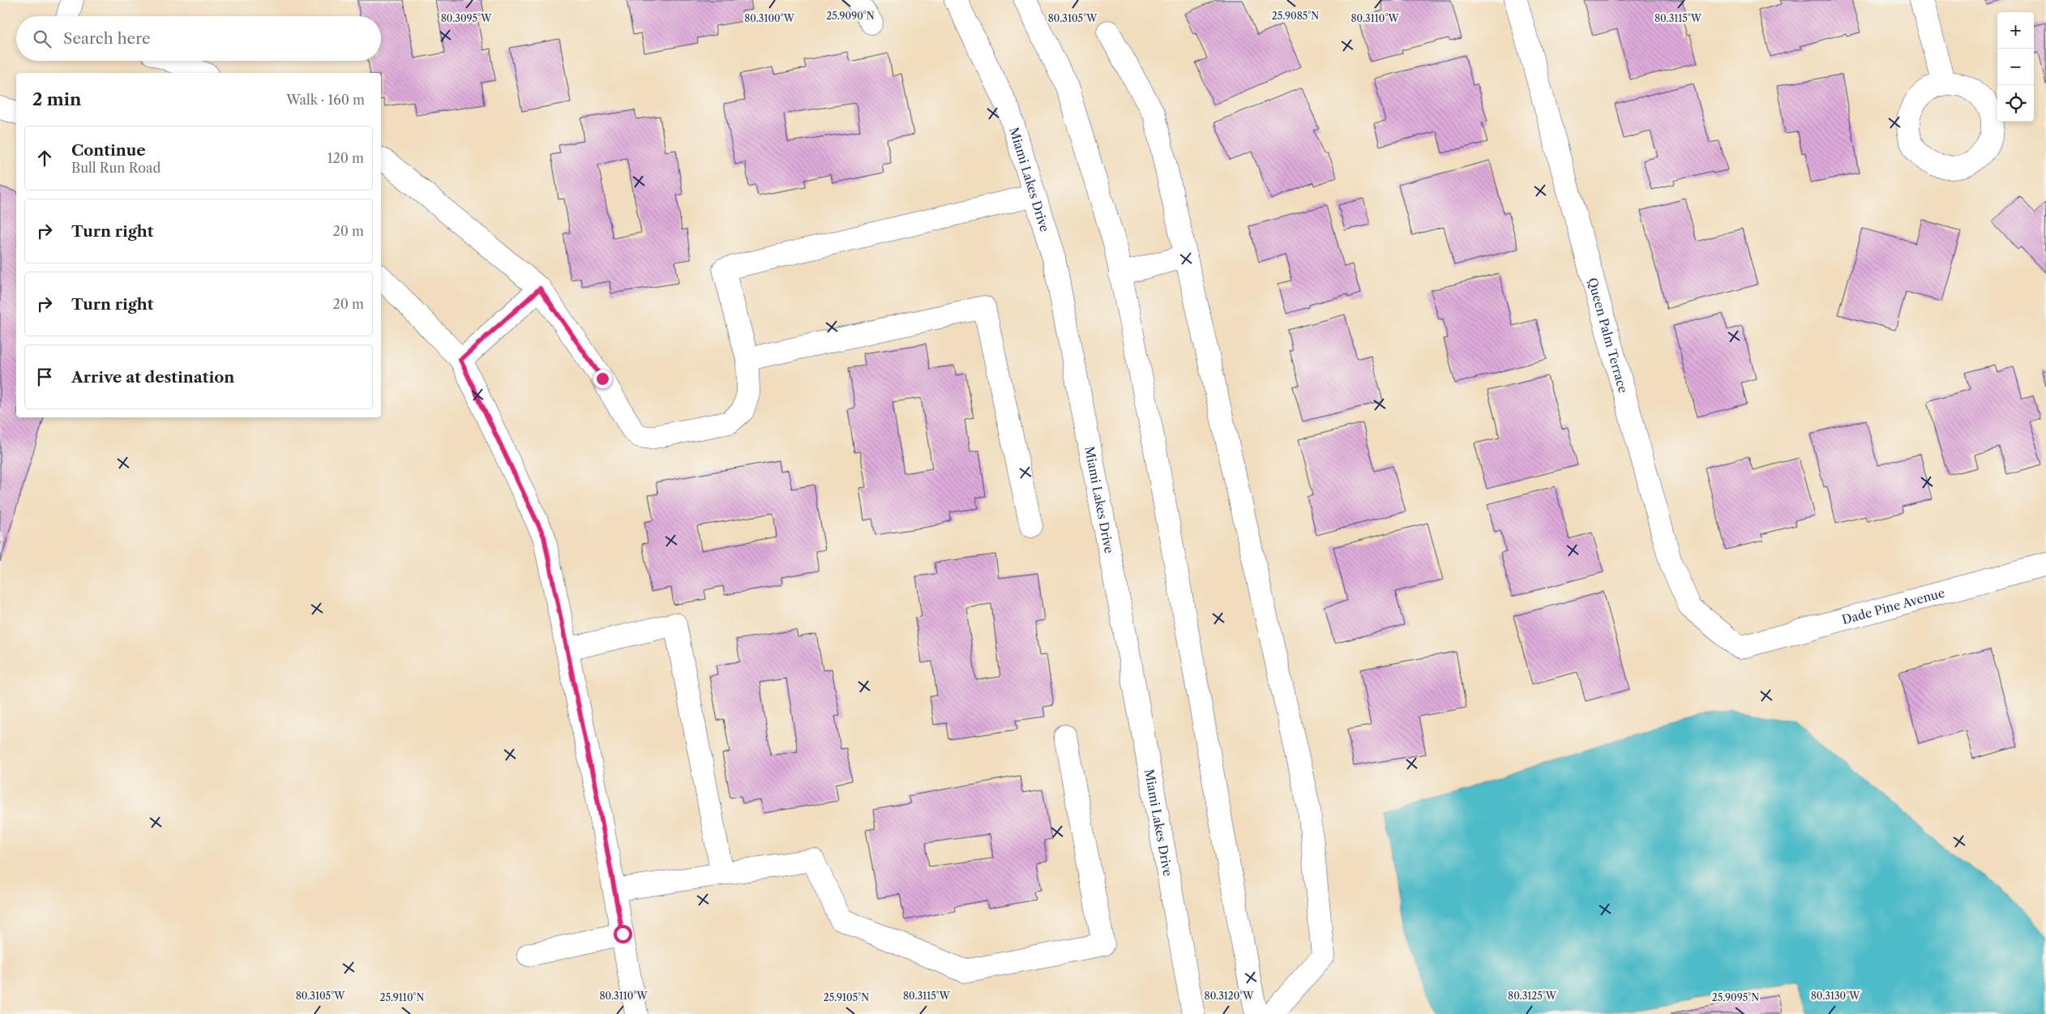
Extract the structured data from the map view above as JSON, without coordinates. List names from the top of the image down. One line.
{"streets":{"street":["Miami Lakes Drive","Queen Palm Terrace","Dade Pine Avenue"]},"crossings":[["Queen Palm Terrace","Dade Pine Avenue"]],"page":{"map_buttons":["+","−"],"search":"Search here","heading":["2 min","Walk · 160 m"],"list":[["Continue","Bull Run Road","120 m"],["Turn right","20 m"],["Turn right","20 m"],"Arrive at destination"]},"coordinates":["25.9090°N","25.9085°N","80.3095°W","80.3100°W","80.3105°W","80.3110°W","80.3115°W","80.3120°W","80.3125°W","80.3130°W","25.9110°N","25.9105°N","25.9095°N"]}
